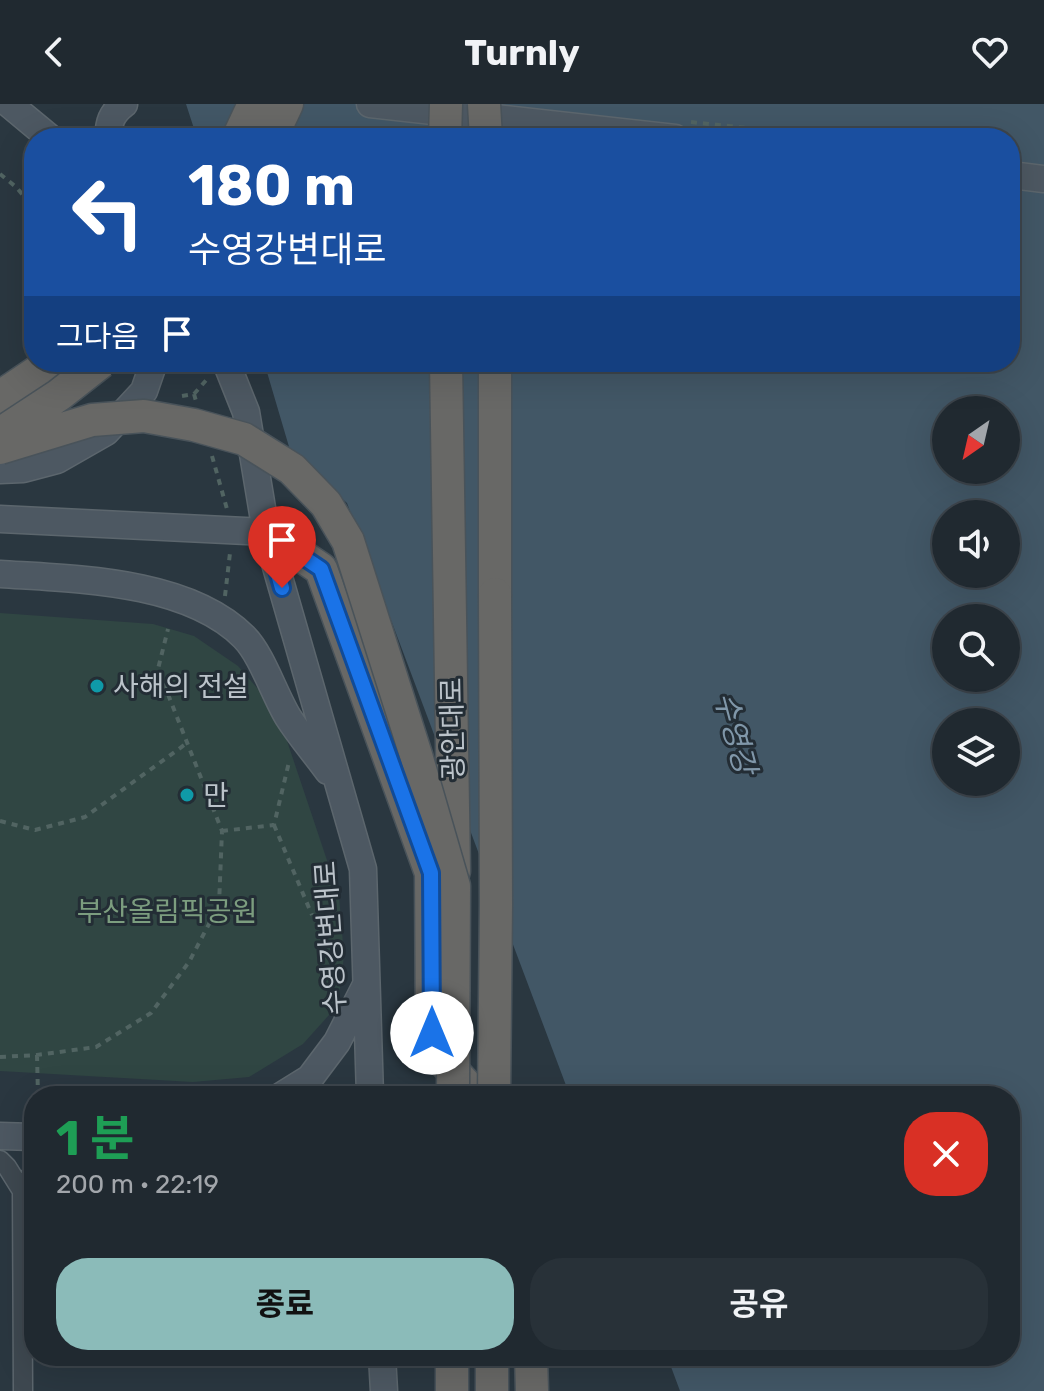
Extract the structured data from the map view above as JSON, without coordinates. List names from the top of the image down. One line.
{"streets":{"highway":["광안대로"],"main road":["수영강변대로"]},"water":["수영강"],"parks":["부산올림픽공원"],"places":["사해의 전설","만"],"north":"bottom left","page":{"header":"Turnly","turn":["180 m","수영강변대로"],"then":"그다음","heading":["1 분","200 m · 22:19"],"buttons":["종료","공유"]}}
